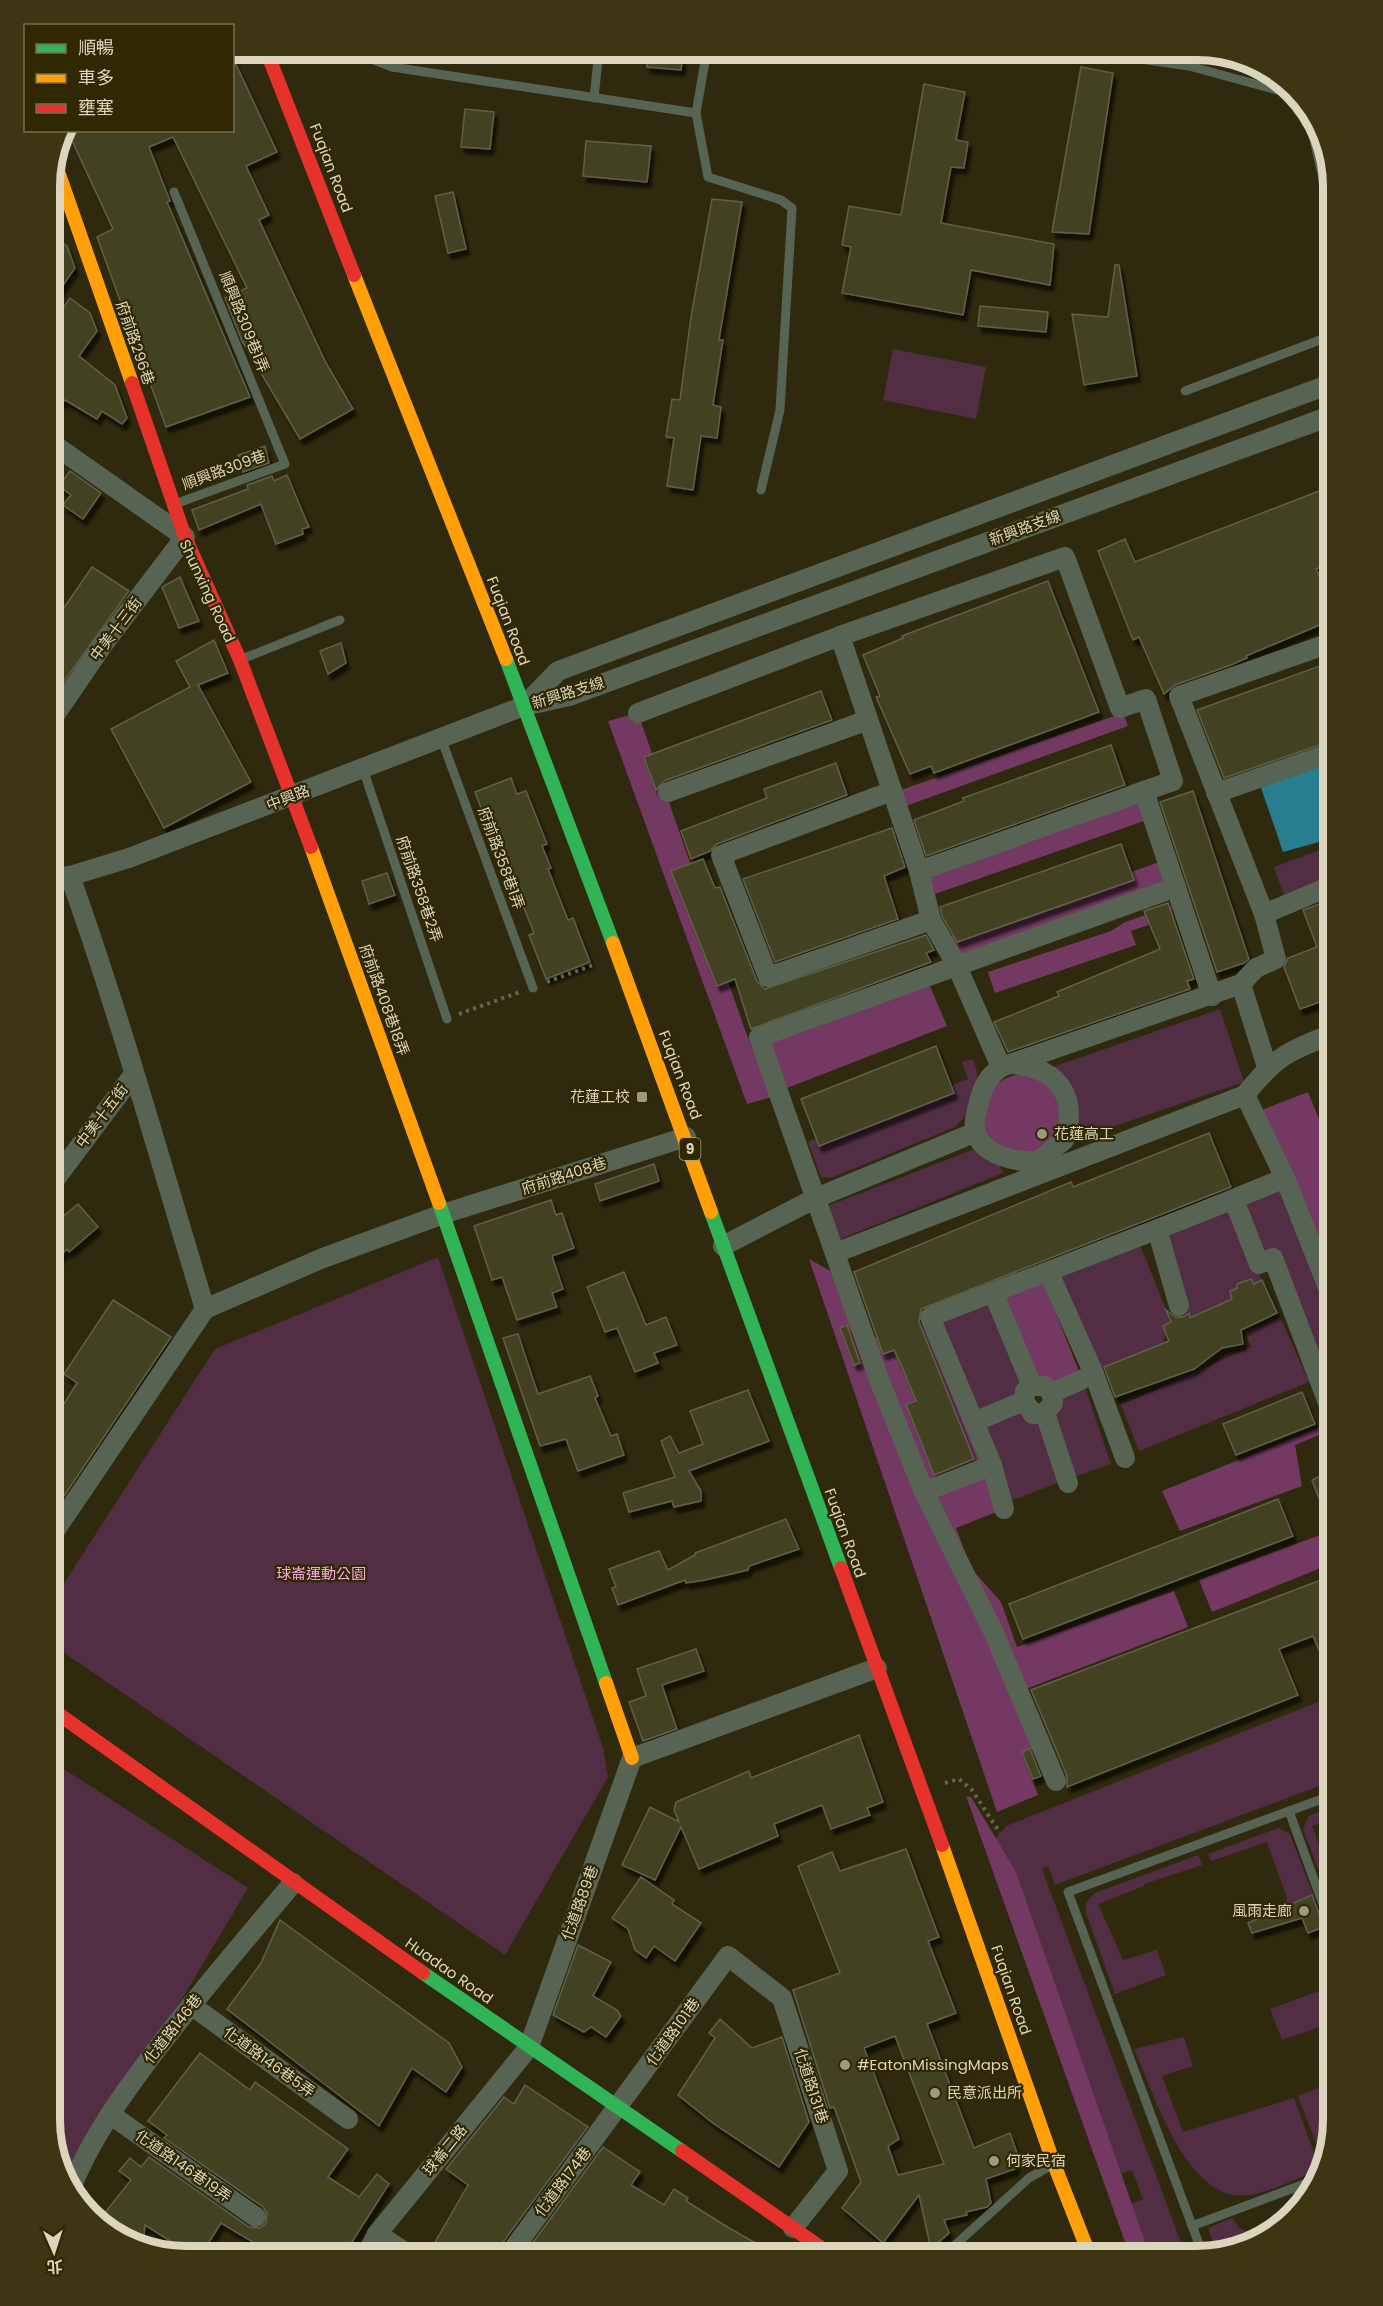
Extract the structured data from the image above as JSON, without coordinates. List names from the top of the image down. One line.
{"streets":{"street":["Fuqian Road","府前路296巷","新興路支線","Shunxing Road","中美十三街","中興路","府前路408巷18弄","中美十五街","9","府前路408巷","化道路89巷","Huadao Road","化道路146巷","化道路101巷","化道路146巷5弄","化道路131巷","球崙二路","化道路146巷19弄","化道路174巷"],"lane":["順興路309巷1弄","順興路309巷","府前路358巷1弄","府前路358巷2弄"]},"crossings":[["Fuqian Road","新興路支線"],["Fuqian Road","中興路"],["Fuqian Road","府前路408巷"],["順興路309巷1弄","順興路309巷"],["府前路296巷","順興路309巷"],["府前路296巷","Shunxing Road"],["府前路296巷","中美十三街"],["新興路支線","中興路"],["Shunxing Road","中美十三街"],["Shunxing Road","中興路"],["Shunxing Road","府前路408巷18弄"],["中興路","府前路358巷1弄"],["中興路","府前路358巷2弄"],["中興路","府前路408巷18弄"],["府前路408巷18弄","府前路408巷"],["府前路408巷18弄","化道路89巷"],["化道路89巷","Huadao Road"],["化道路89巷","球崙二路"],["Huadao Road","化道路146巷"],["Huadao Road","化道路101巷"],["Huadao Road","化道路131巷"],["Huadao Road","球崙二路"],["Huadao Road","化道路174巷"],["化道路146巷","化道路146巷5弄"],["化道路146巷","化道路146巷19弄"],["化道路101巷","化道路131巷"],["化道路101巷","化道路174巷"]],"parks":["球崙運動公園"],"places":{"transit":["花蓮工校"],"other":["花蓮高工","風雨走廊","#EatonMissingMaps","民意派出所","何家民宿"]},"legend":["順暢","車多","壅塞"],"north":"bottom"}
